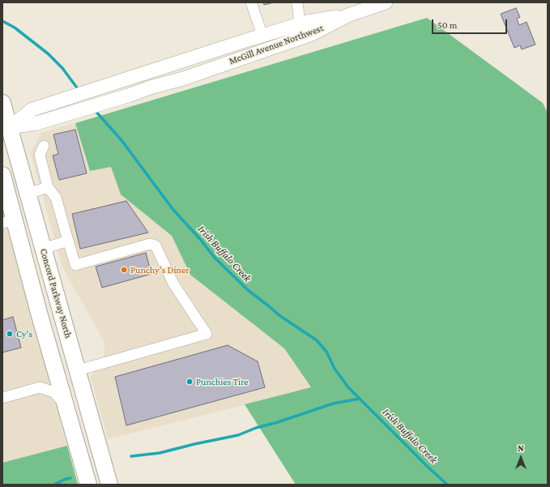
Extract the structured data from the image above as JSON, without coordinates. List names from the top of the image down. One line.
{"streets":{"highway":["Concord Parkway North"],"main road":["McGill Avenue Northwest"]},"crossings":[["McGill Avenue Northwest","Concord Parkway North"]],"water":["Irish Buffalo Creek"],"places":["Punchy's Diner","Cy's","Punchies Tire"],"scale_bar":"50 m","north":"top"}
